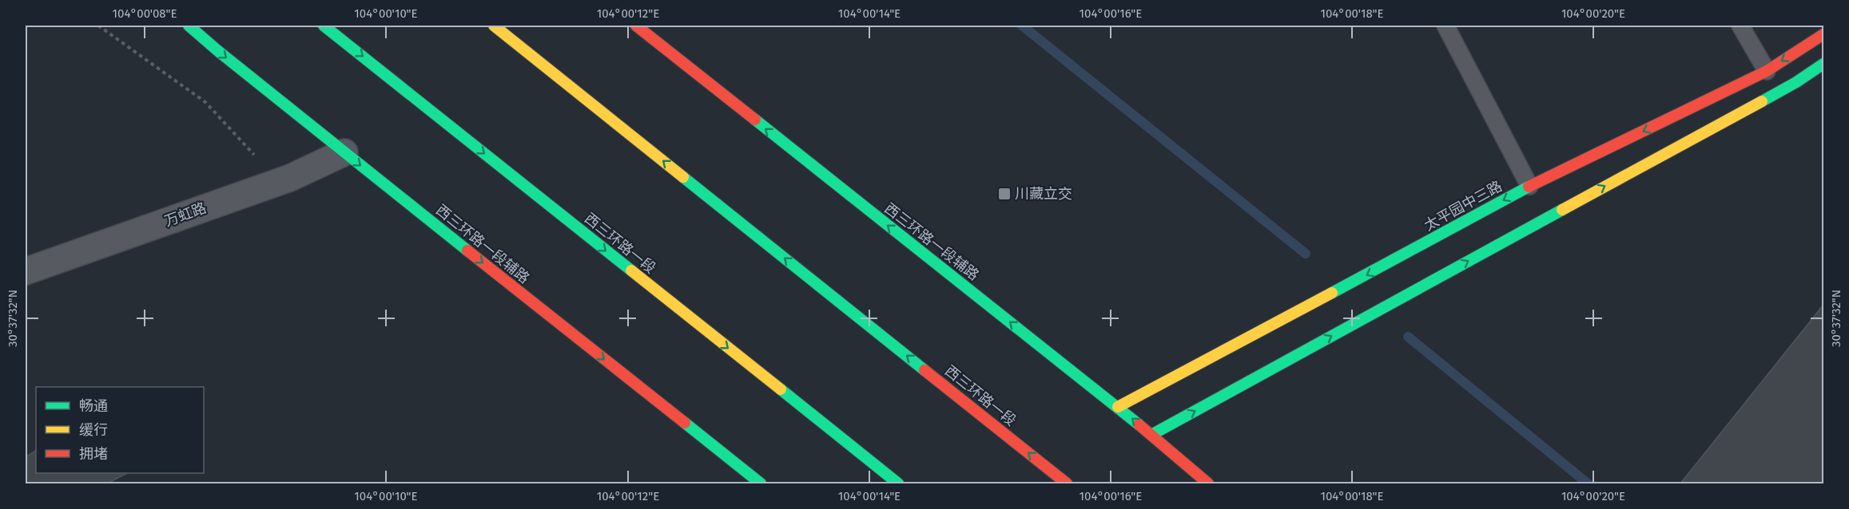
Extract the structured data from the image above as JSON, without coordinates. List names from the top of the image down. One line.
{"streets":{"main road":["太平园中三路","西三环路一段辅路","西三环路一段"],"street":["万虹路"]},"crossings":[["太平园中三路","西三环路一段辅路"],["万虹路","西三环路一段辅路"]],"places":{"transit":["川藏立交"]},"legend":["畅通","缓行","拥堵"],"coordinates":["104°00'08\"E","104°00'10\"E","104°00'12\"E","104°00'14\"E","104°00'16\"E","104°00'18\"E","104°00'20\"E","30°37'32\"N"]}
